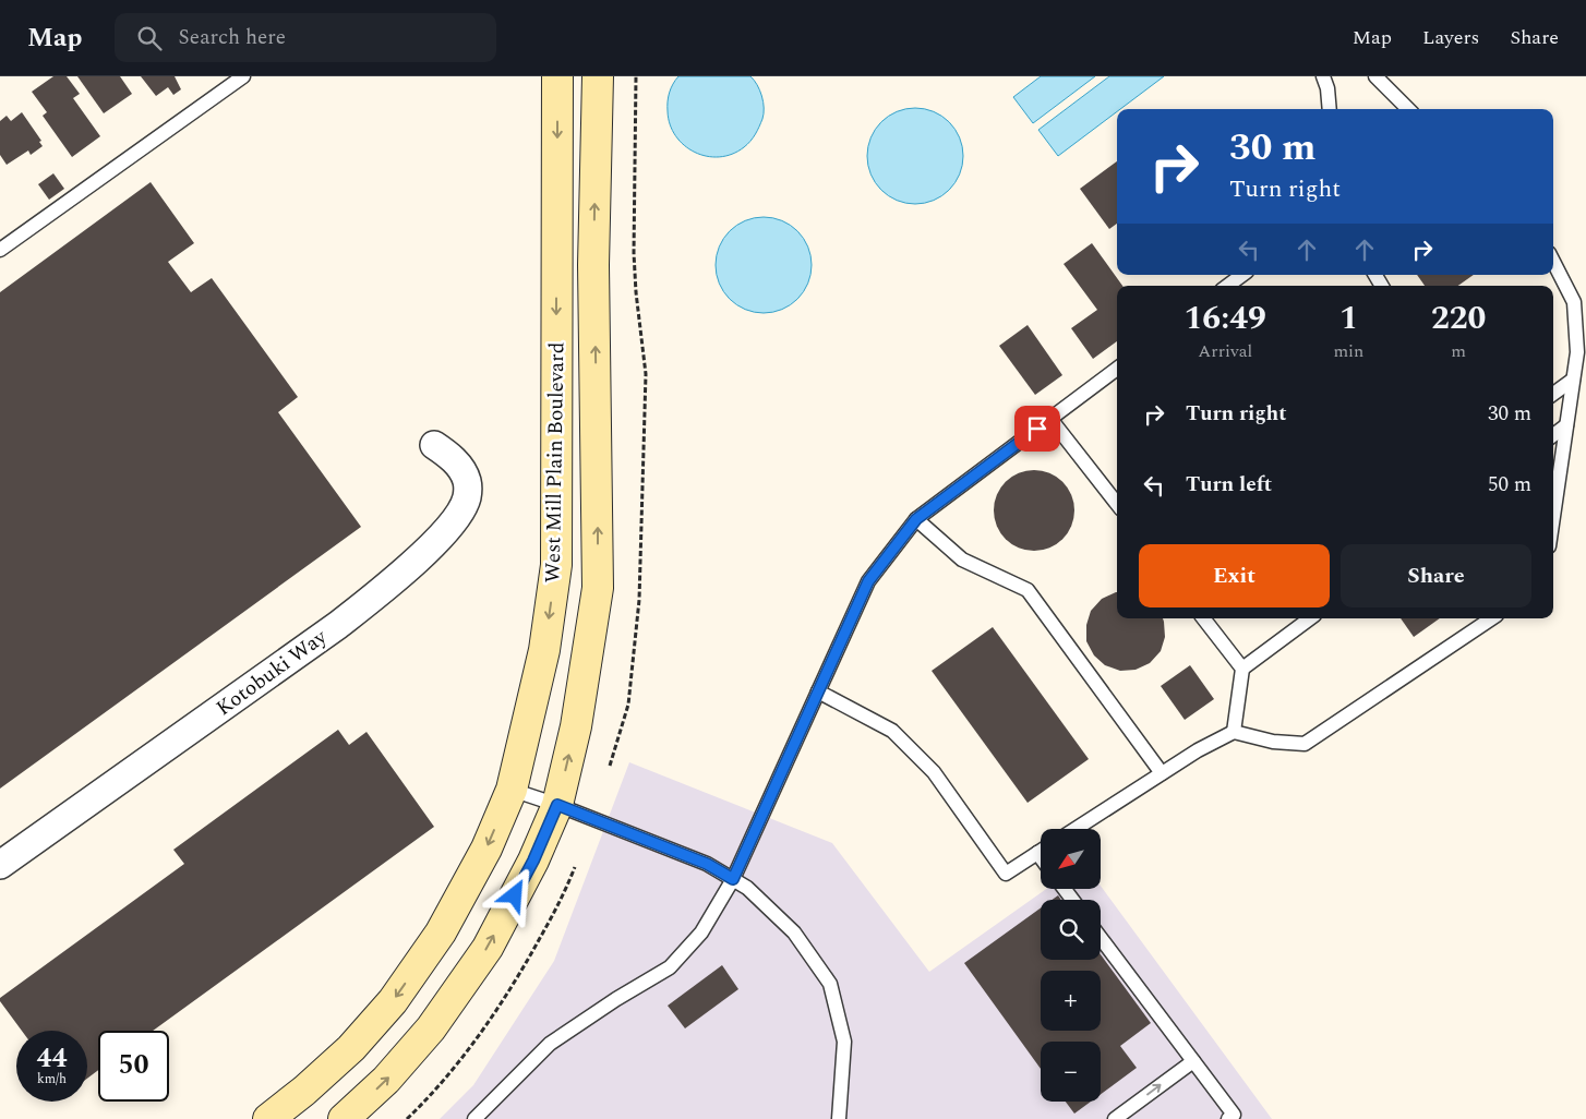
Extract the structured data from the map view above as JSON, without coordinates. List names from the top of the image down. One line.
{"streets":{"main road":["West Mill Plain Boulevard"],"street":["Kotobuki Way"]},"north":"bottom left","page":{"header":"Map","search":"Search here","nav":["Map","Layers","Share"],"turn":["30 m","Turn right"],"eta":["16:49","Arrival","1","min","220","m"],"list":[{"name":"Turn right","value":"30 m"},{"name":"Turn left","value":"50 m"}],"buttons":["Exit","Share"],"map_buttons":["+","−"],"speed":"44 km/h","limit":"50"}}
